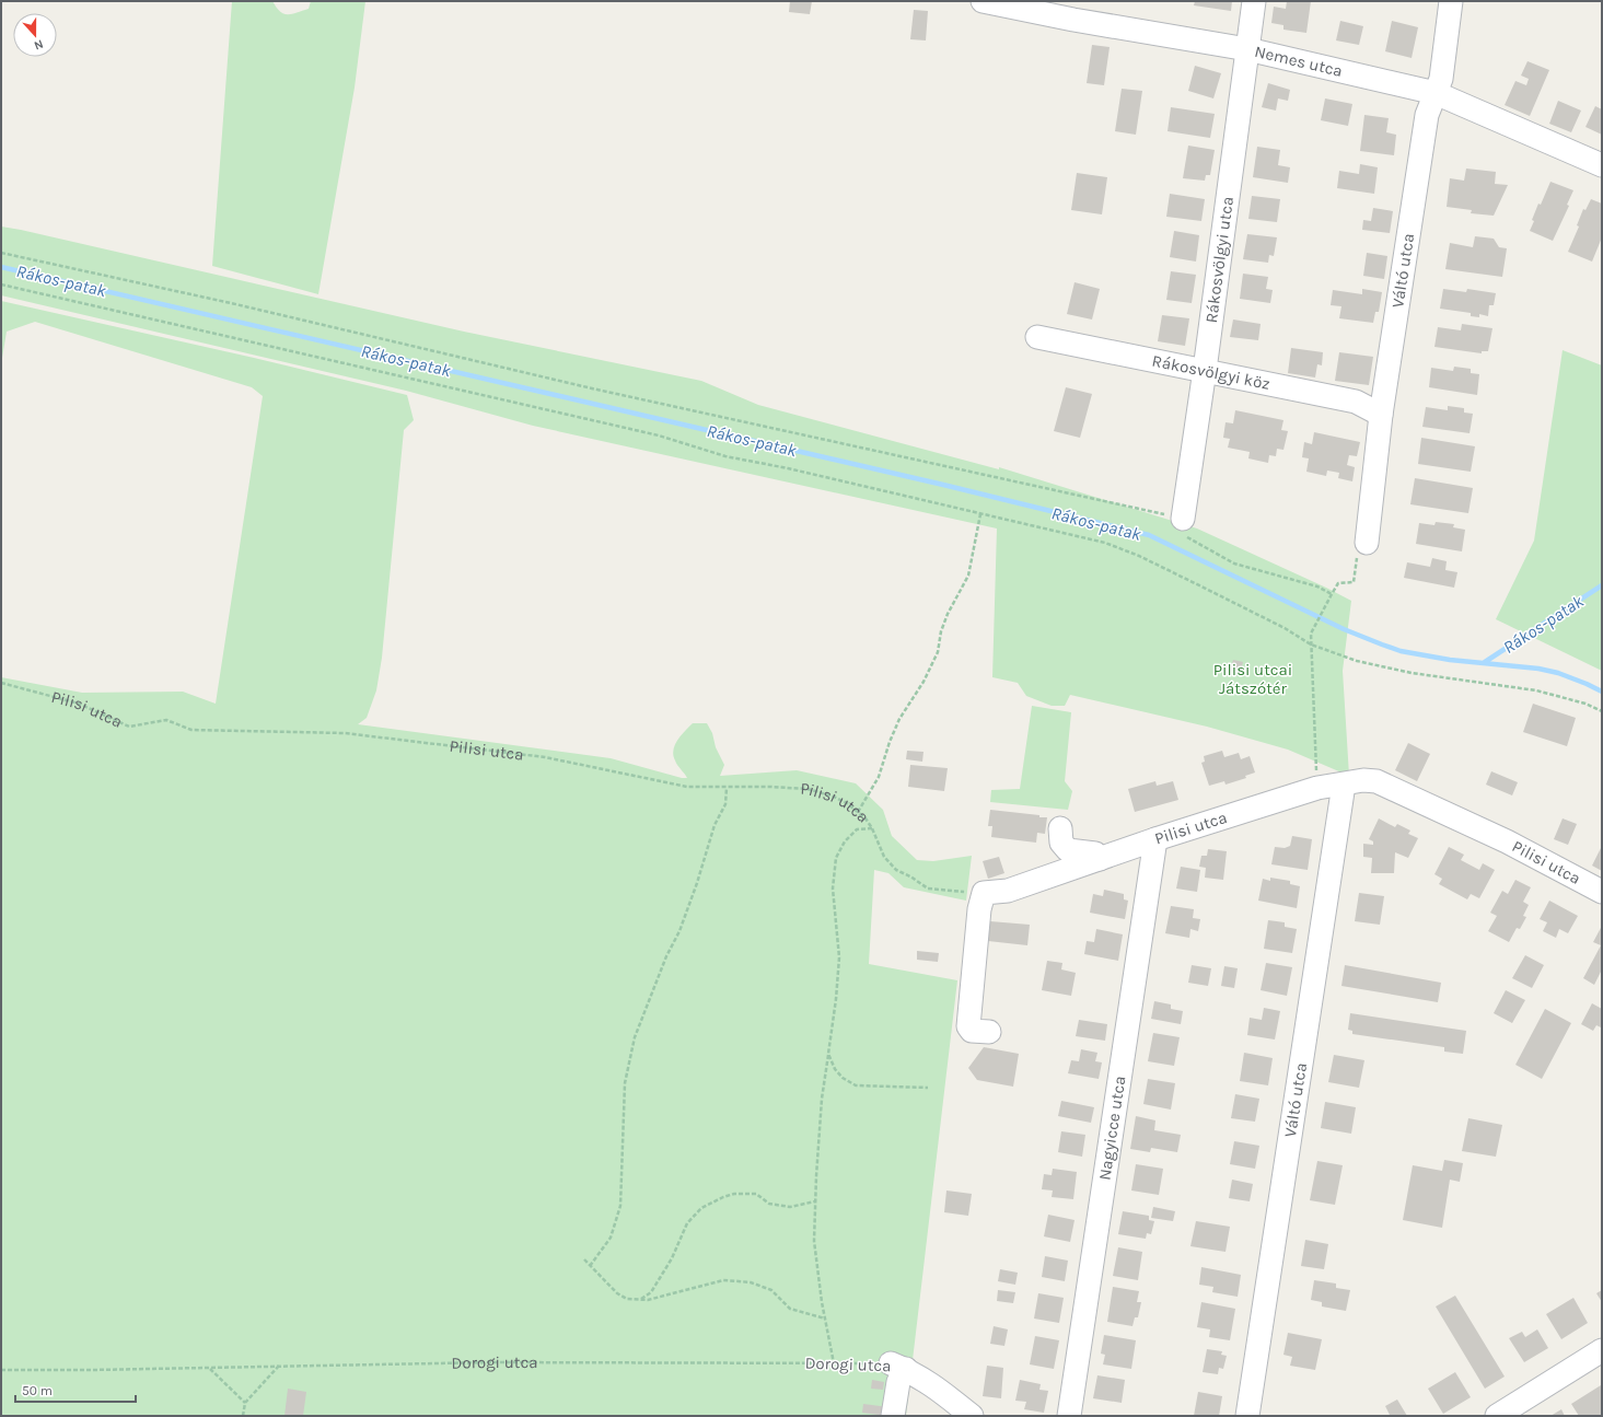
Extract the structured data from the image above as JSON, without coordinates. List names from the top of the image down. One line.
{"streets":{"street":["Nemes utca","Rákosvölgyi utca","Váltó utca","Rákosvölgyi köz","Pilisi utca","Nagyicce utca","Dorogi utca"]},"crossings":[["Nemes utca","Rákosvölgyi utca"],["Nemes utca","Váltó utca"],["Rákosvölgyi utca","Rákosvölgyi köz"],["Váltó utca","Rákosvölgyi köz"],["Váltó utca","Pilisi utca"],["Pilisi utca","Nagyicce utca"]],"water":["Rákos-patak"],"parks":["Pilisi utcai Játszótér"],"scale_bar":"50 m","north":"bottom"}
